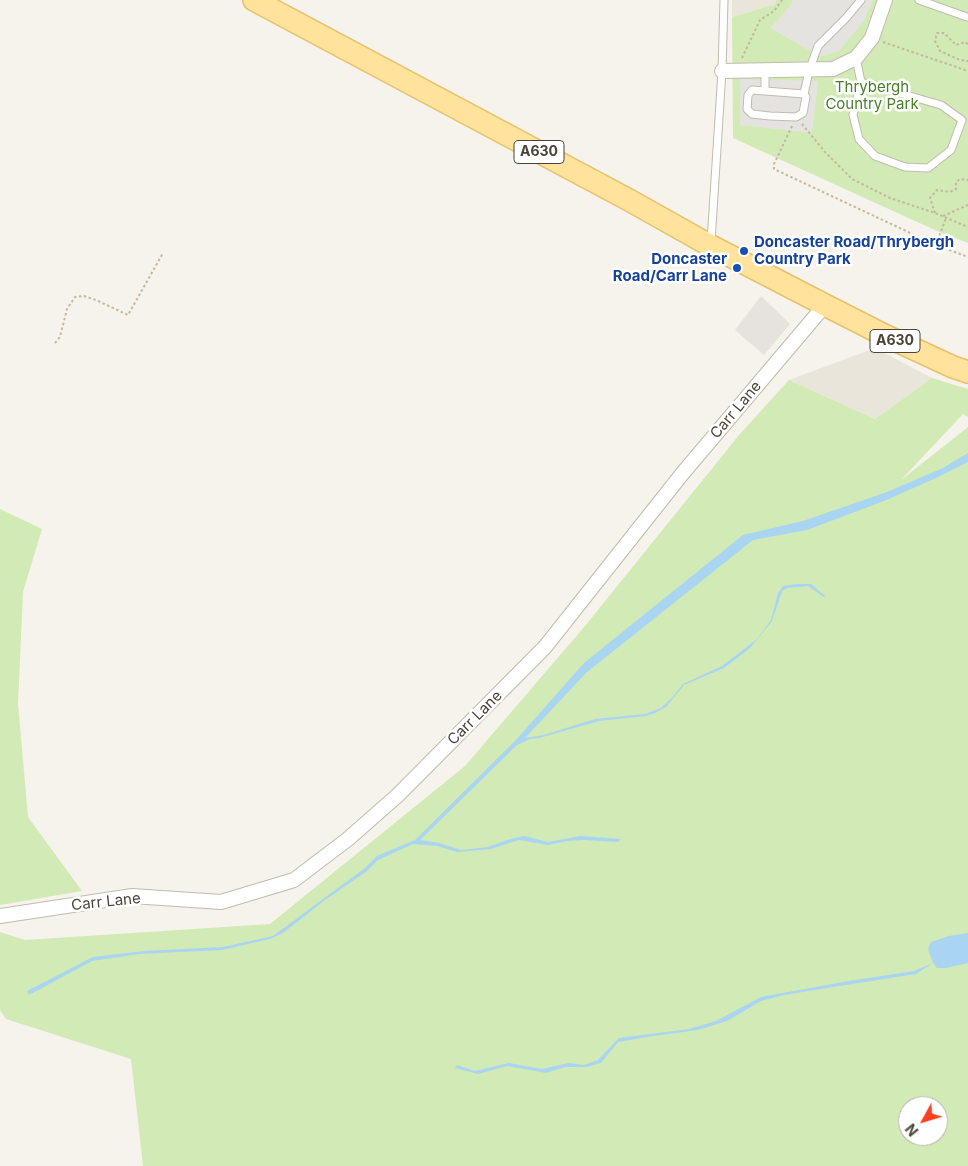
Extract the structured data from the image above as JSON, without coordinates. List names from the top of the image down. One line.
{"streets":{"main road":["A630"],"street":["Carr Lane"]},"crossings":[["A630","Carr Lane"]],"parks":["Thrybergh Country Park"],"places":["Doncaster Road/Thrybergh Country Park","Doncaster Road/Carr Lane"],"north":"bottom left"}
